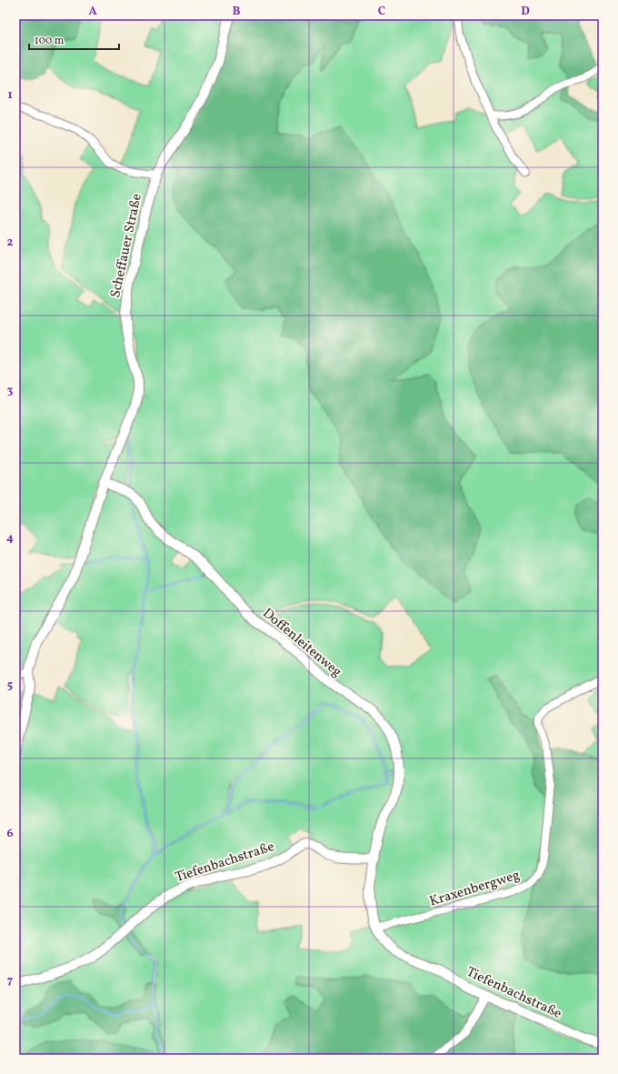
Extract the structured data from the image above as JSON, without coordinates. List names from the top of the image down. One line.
{"streets":{"street":["Scheffauer Straße","Doffenleitenweg","Tiefenbachstraße","Kraxenbergweg"]},"crossings":[["Scheffauer Straße","Doffenleitenweg"],["Doffenleitenweg","Tiefenbachstraße"],["Tiefenbachstraße","Kraxenbergweg"]],"scale_bar":"100 m","grid":{"columns":["A","B","C","D"],"rows":["1","2","3","4","5","6","7"]}}
